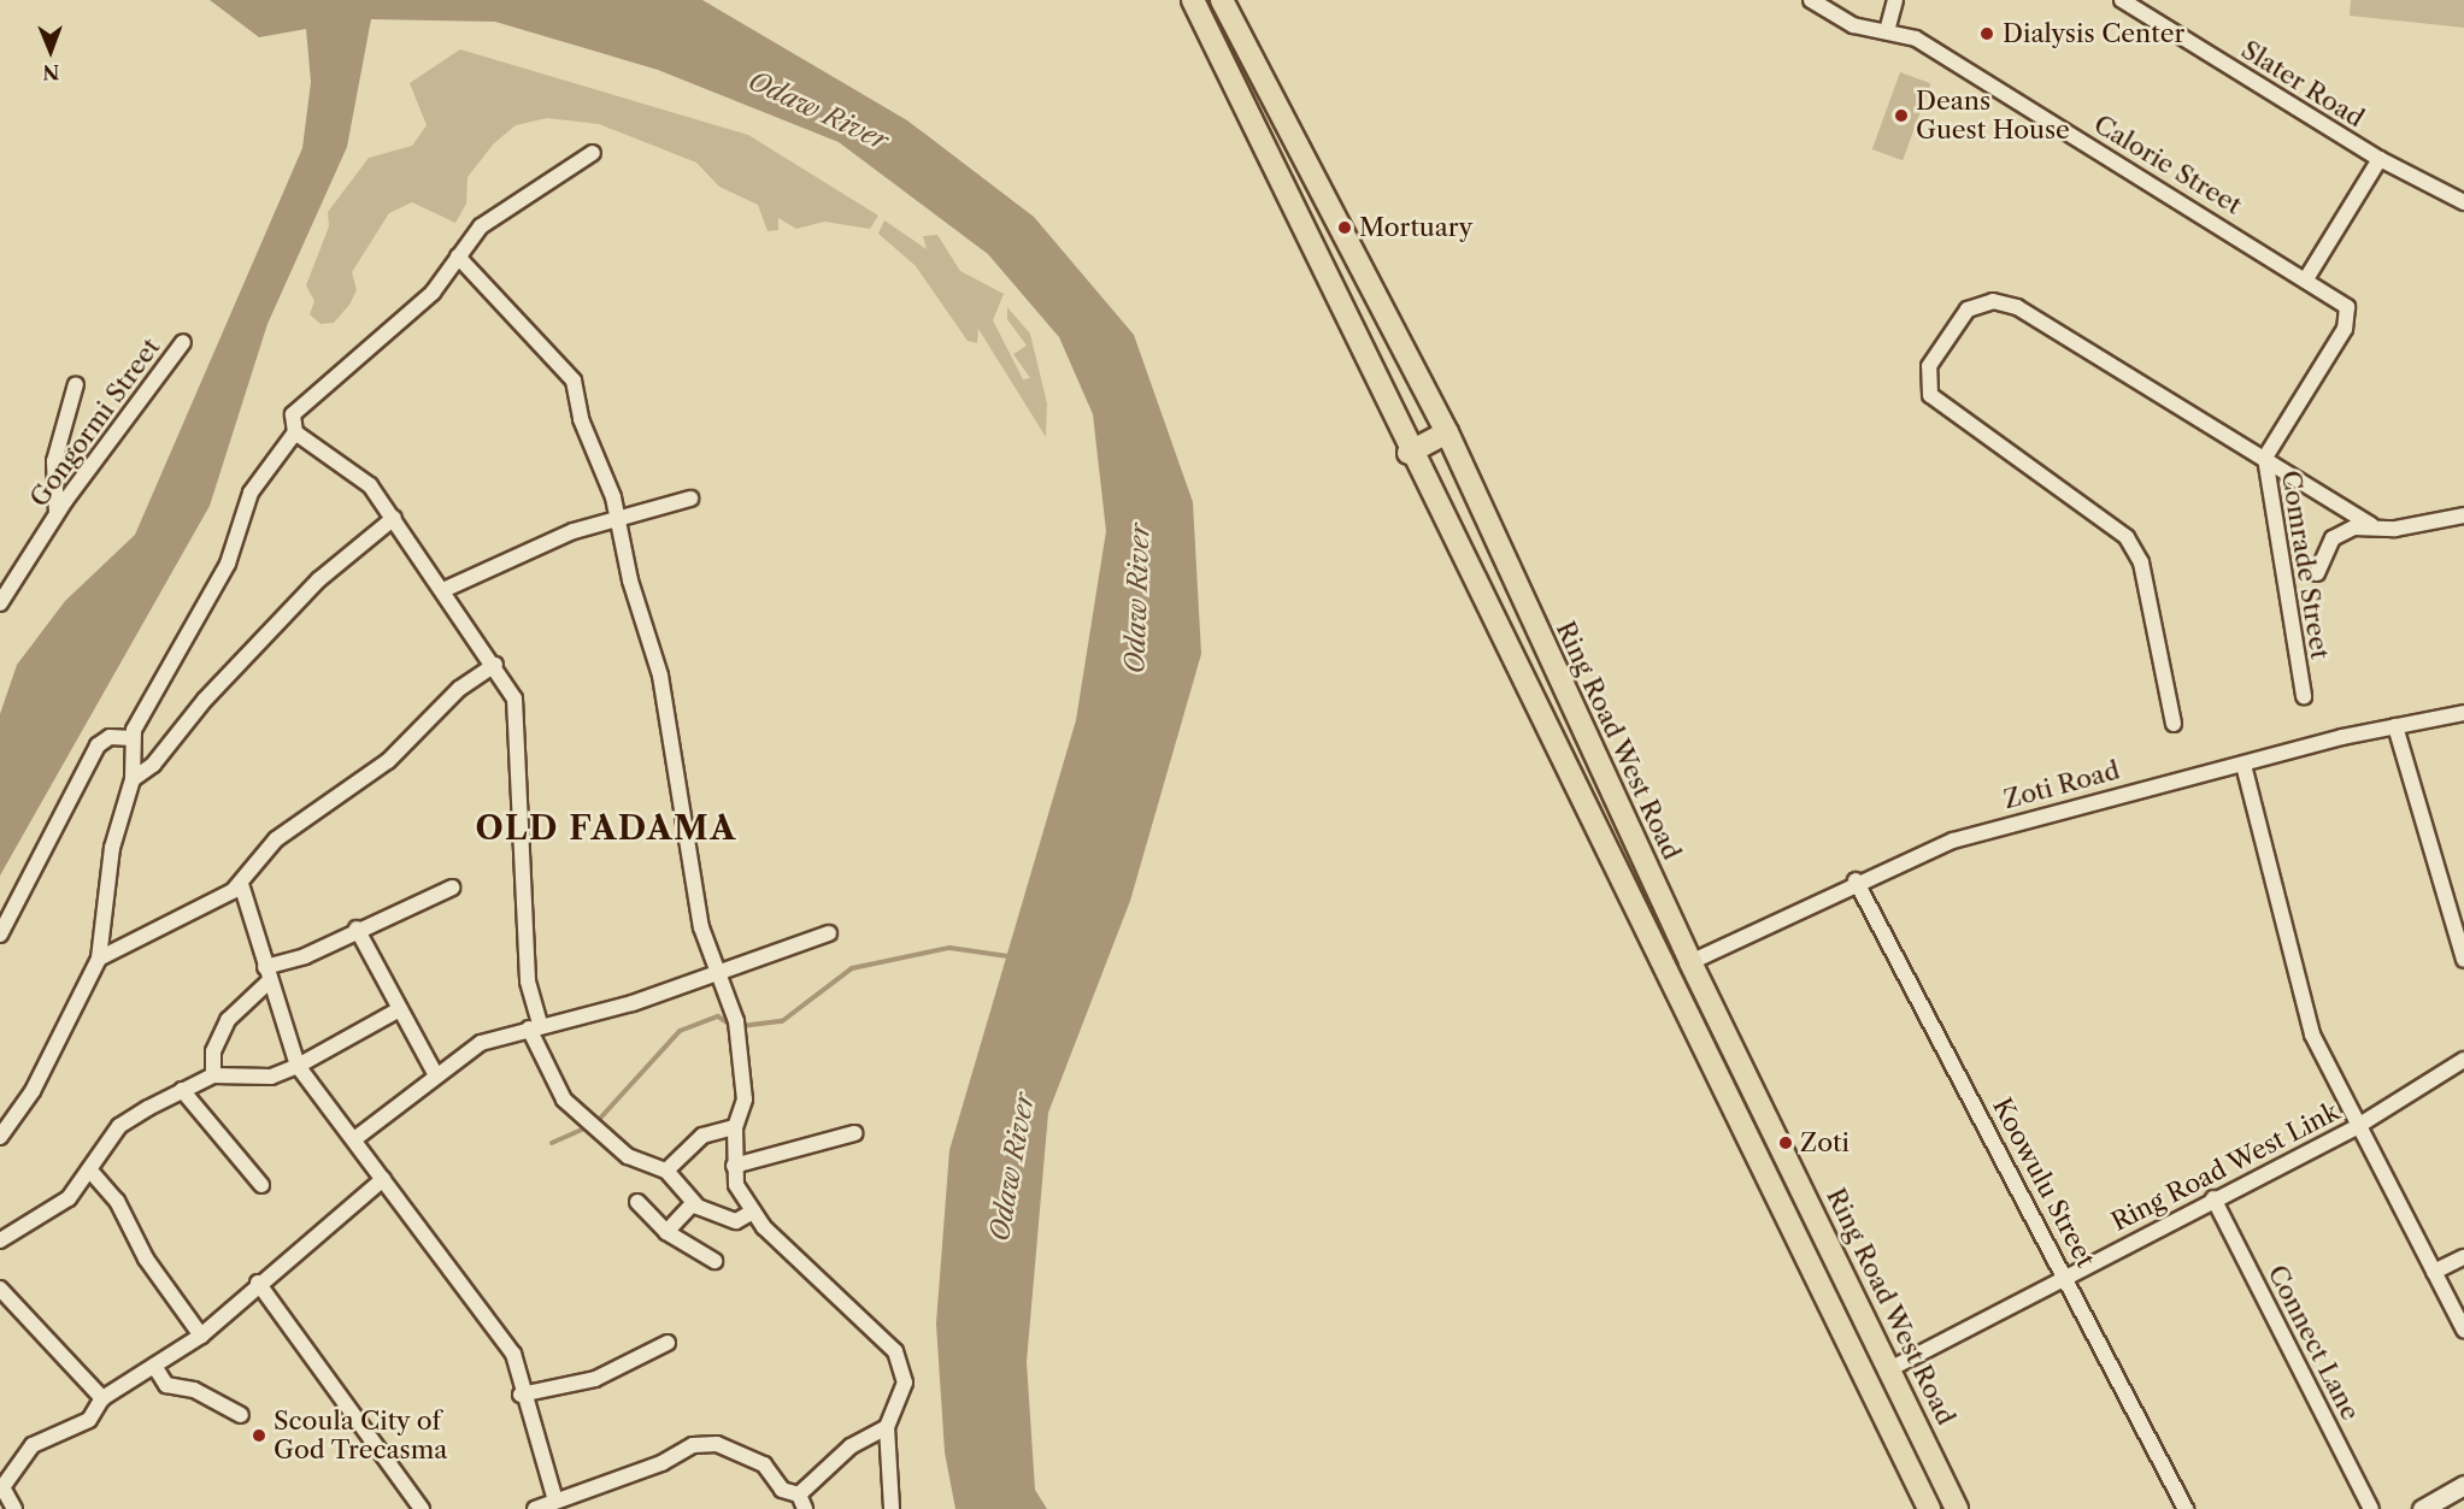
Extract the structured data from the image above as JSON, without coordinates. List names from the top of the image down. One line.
{"streets":{"main road":["Ring Road West Road"],"street":["Slater Road","Calorie Street","Gongormi Street","Comrade Street","Zoti Road","Ring Road West Link","Koowulu Street","Connect Lane"]},"crossings":[["Calorie Street","Comrade Street"],["Ring Road West Road","Zoti Road"],["Ring Road West Road","Ring Road West Link"],["Zoti Road","Koowulu Street"],["Ring Road West Link","Koowulu Street"],["Ring Road West Link","Connect Lane"]],"districts":["OLD FADAMA"],"water":["Odaw River"],"places":["Dialysis Center","Deans Guest House","Mortuary","Zoti","Scoula City of God Trecasma"],"north":"bottom"}
